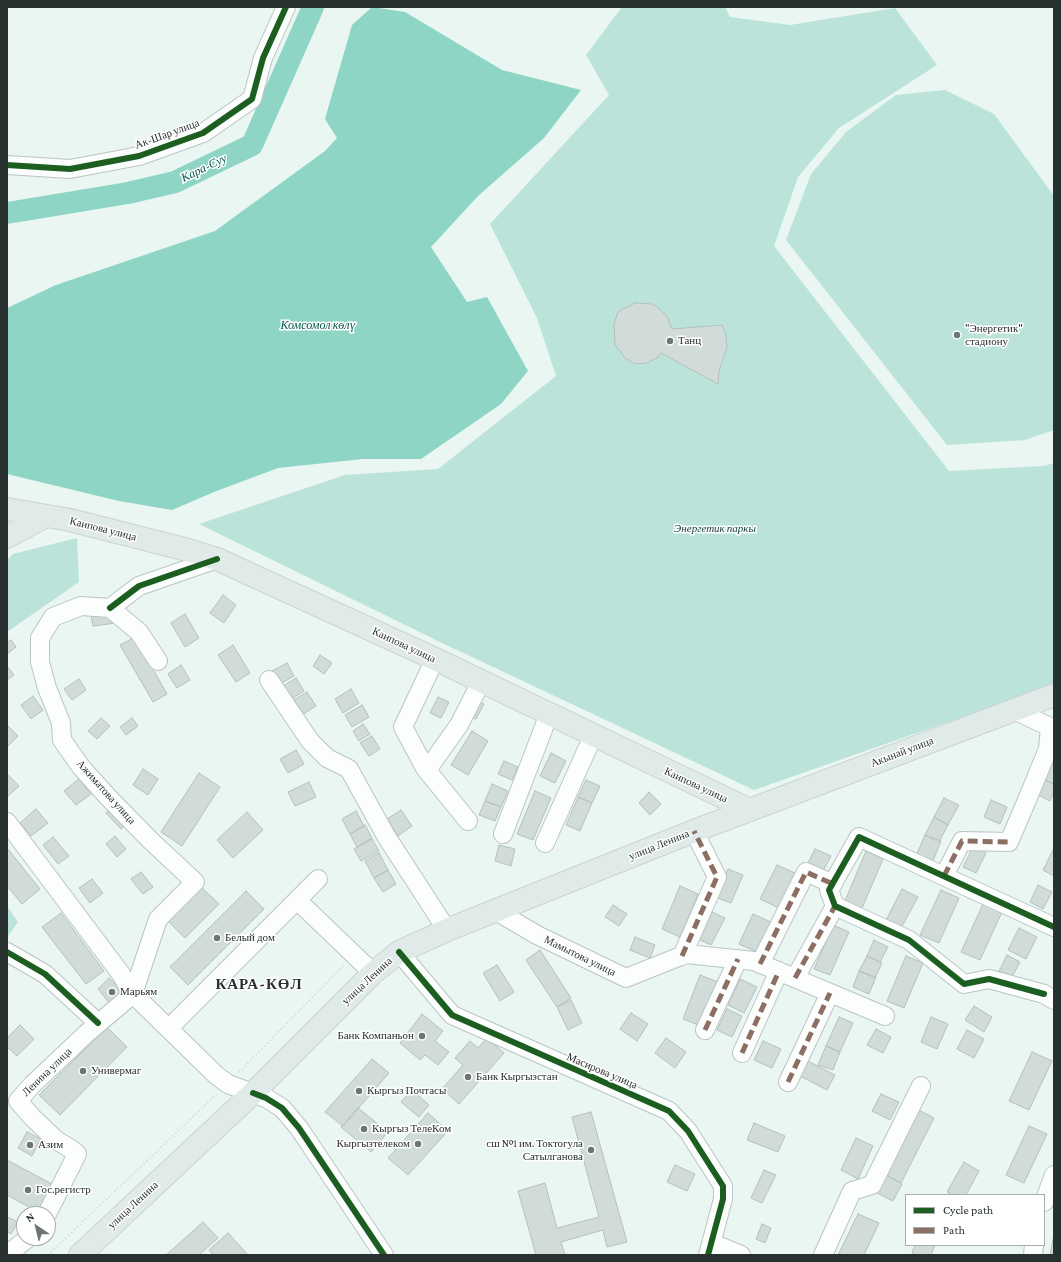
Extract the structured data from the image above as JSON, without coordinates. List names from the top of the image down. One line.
{"streets":{"main road":["Каипова улица","Акынай улица","улица Ленина"],"street":["Ак-Шар улица","Ажиматова улица","Мамытова улица","Масирова улица","Ленина улица"]},"crossings":[["Каипова улица","Акынай улица"],["Каипова улица","улица Ленина"],["Акынай улица","улица Ленина"],["Ажиматова улица","Ленина улица"],["улица Ленина","Мамытова улица"],["улица Ленина","Масирова улица"]],"districts":["КАРА-КӨЛ"],"water":["Кара-Суу","Комсомол көлү"],"parks":["Энергетик паркы"],"places":["\"Энергетик\" стадиону","Танц","Белый дом","Марьям","Банк Компаньон","Универмаг","Банк Кыргызстан","Кыргыз Почтасы","Кыргыз ТелеКом","Кыргызтелеком","Азим","сш №1 им. Токтогула Сатылганова","Гос.регистр"],"legend":["Cycle path","Path"],"north":"top left"}
